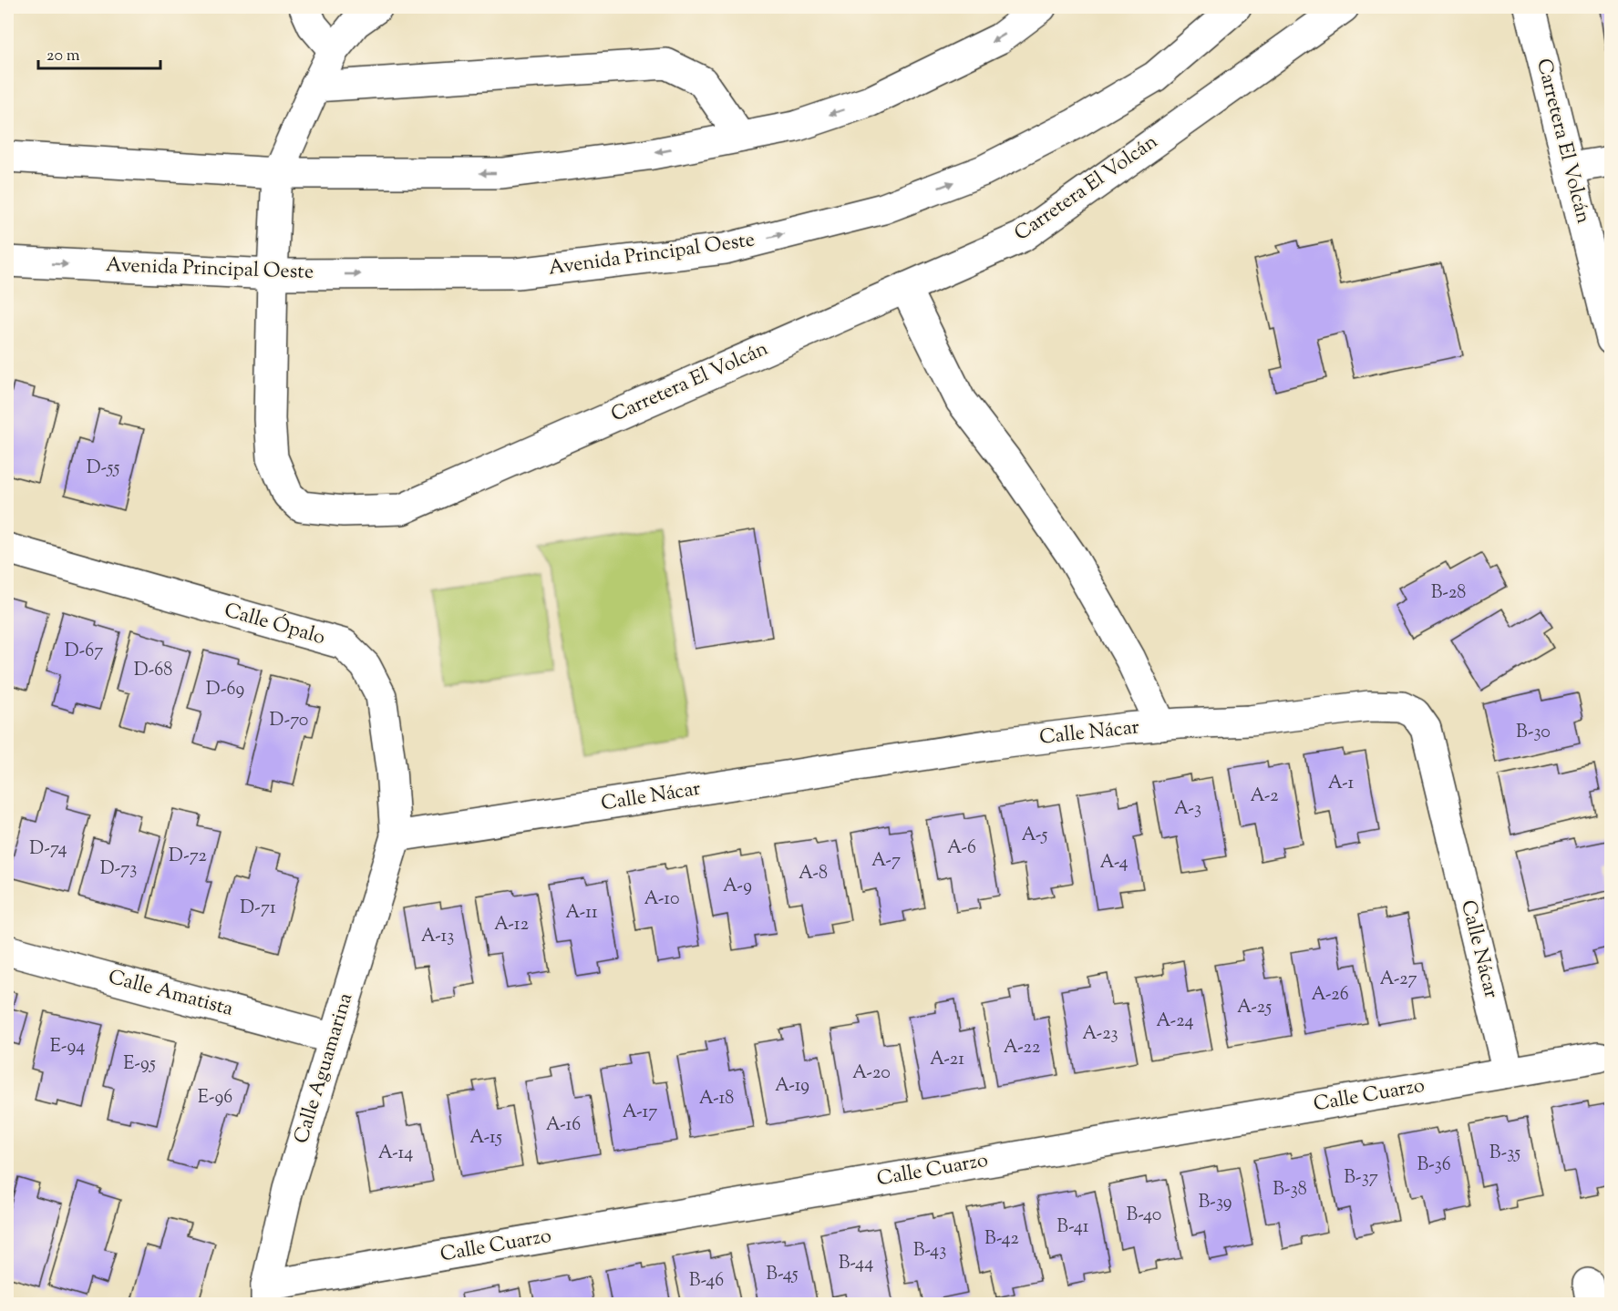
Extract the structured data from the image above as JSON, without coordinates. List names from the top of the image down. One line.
{"streets":{"street":["Carretera El Volcán","Avenida Principal Oeste","Calle Ópalo","Calle Nácar","Calle Amatista","Calle Aguamarina","Calle Cuarzo"]},"crossings":[["Carretera El Volcán","Avenida Principal Oeste"],["Calle Ópalo","Calle Nácar"],["Calle Ópalo","Calle Aguamarina"],["Calle Nácar","Calle Aguamarina"],["Calle Nácar","Calle Cuarzo"],["Calle Amatista","Calle Aguamarina"],["Calle Aguamarina","Calle Cuarzo"]],"house_numbers":["D-55","B-28","D-67","D-68","D-69","D-70","B-30","A-1","A-2","A-3","A-5","A-6","D-74","D-72","A-7","A-4","D-73","A-8","A-9","A-10","D-71","A-11","A-12","A-13","A-27","A-26","A-25","A-24","A-23","E-94","A-22","A-21","E-95","A-20","A-19","E-96","A-18","A-17","A-16","A-15","A-14","B-35","B-36","B-37","B-38","B-39","B-40","B-41","B-42","B-43","B-44","B-45","B-46"],"scale_bar":"20 m"}
